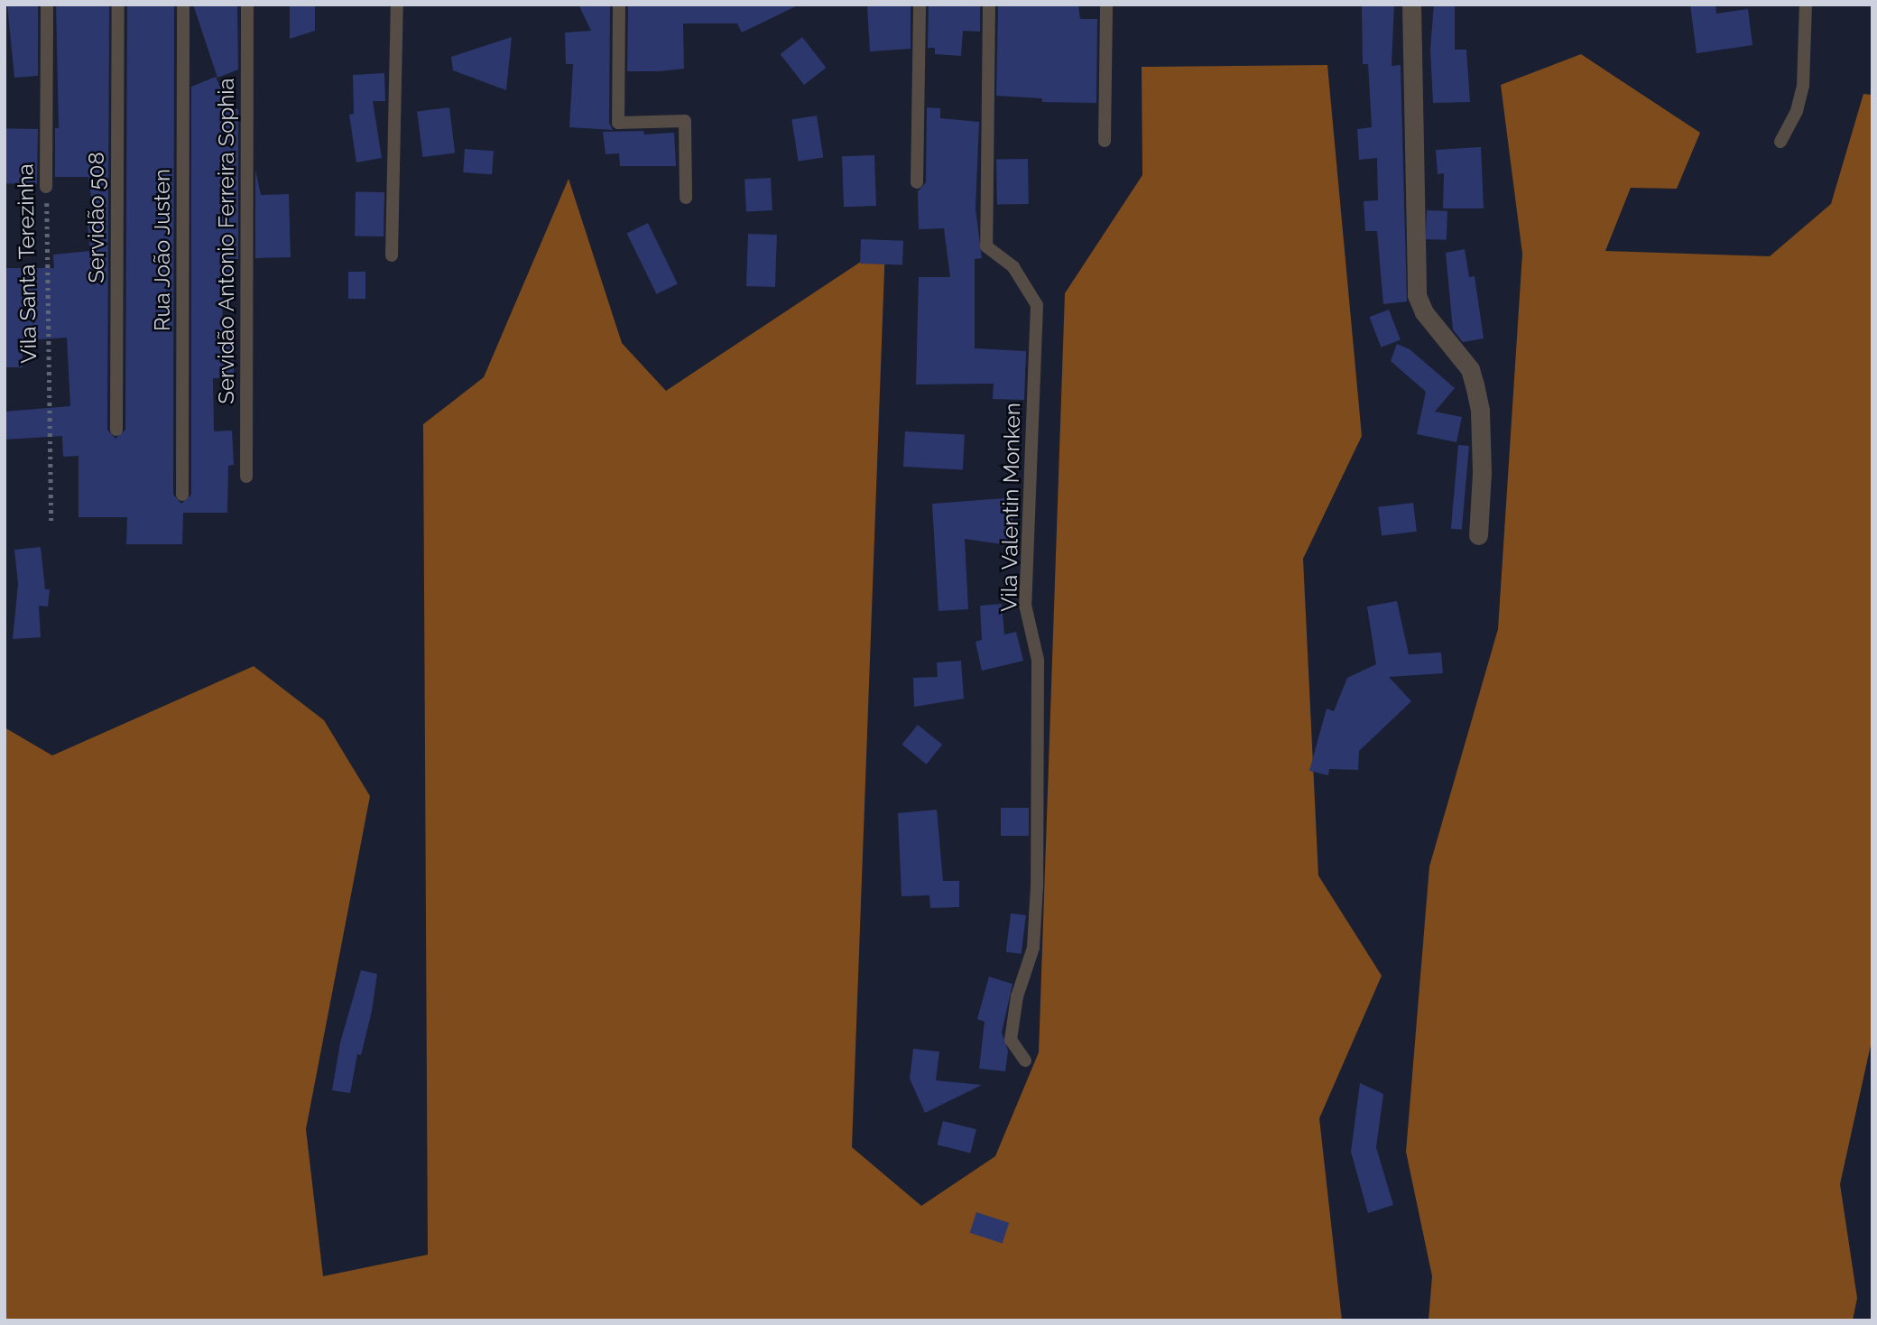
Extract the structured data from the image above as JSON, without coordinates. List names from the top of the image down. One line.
{"streets":{"lane":["Servidão 508","Servidão Antonio Ferreira Sophia","Rua João Justen","Vila Santa Terezinha","Vila Valentin Monken"]}}
